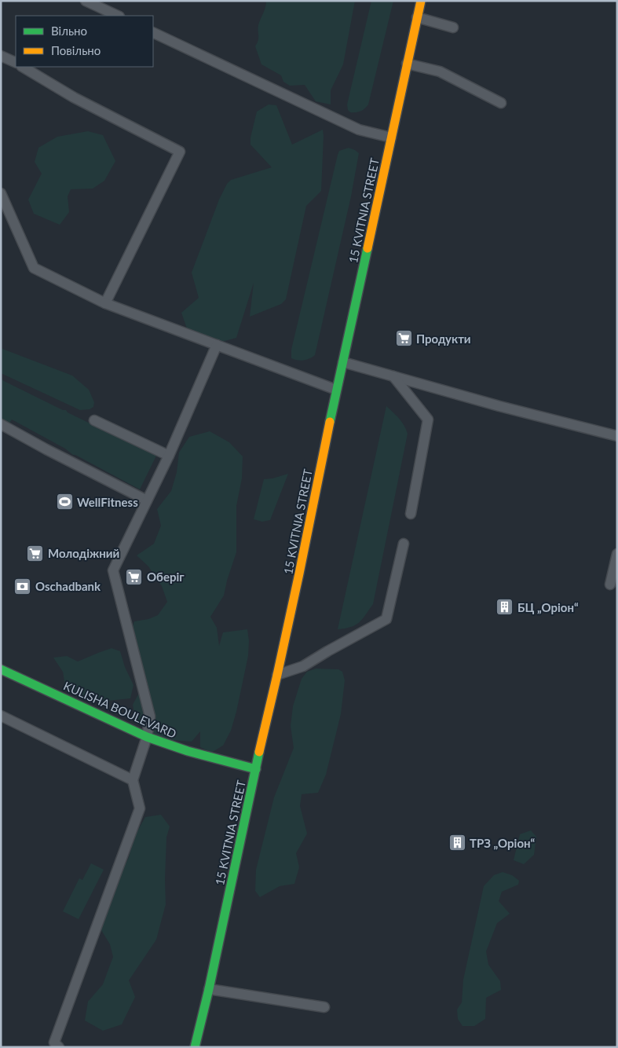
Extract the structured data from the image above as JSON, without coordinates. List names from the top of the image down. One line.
{"streets":{"main road":["15 KVITNIA STREET","KULISHA BOULEVARD"]},"crossings":[["15 KVITNIA STREET","KULISHA BOULEVARD"]],"places":{"supermarket":["Продукти","Молодіжний","Оберіг"],"sports":["WellFitness"],"bank":["Oschadbank"],"building":["БЦ „Оріон“","ТРЗ „Оріон“"]},"legend":["Вільно","Повільно"]}
